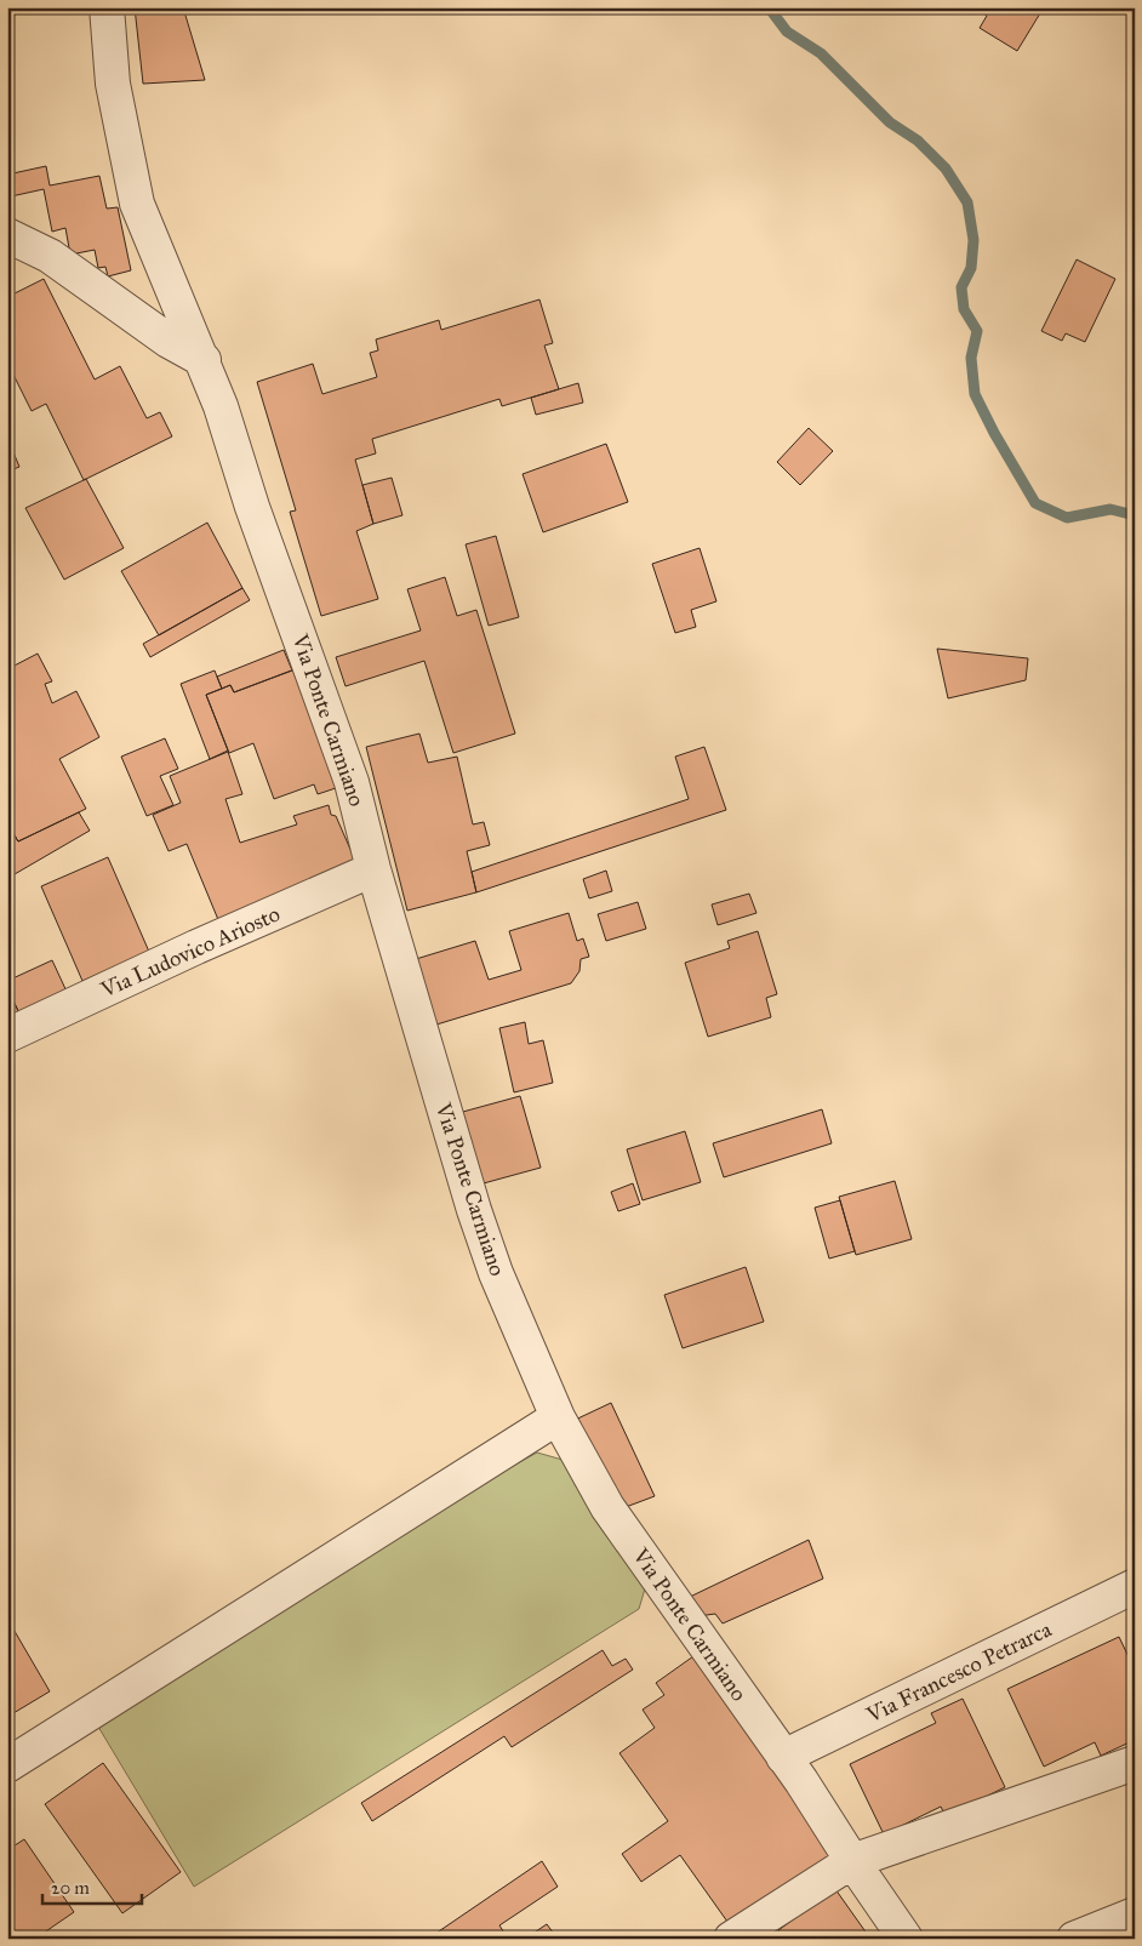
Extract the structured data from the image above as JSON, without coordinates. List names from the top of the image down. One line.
{"streets":{"street":["Via Ponte Carmiano","Via Ludovico Ariosto","Via Francesco Petrarca"]},"crossings":[["Via Ponte Carmiano","Via Ludovico Ariosto"],["Via Ponte Carmiano","Via Francesco Petrarca"]],"scale_bar":"20 m"}
